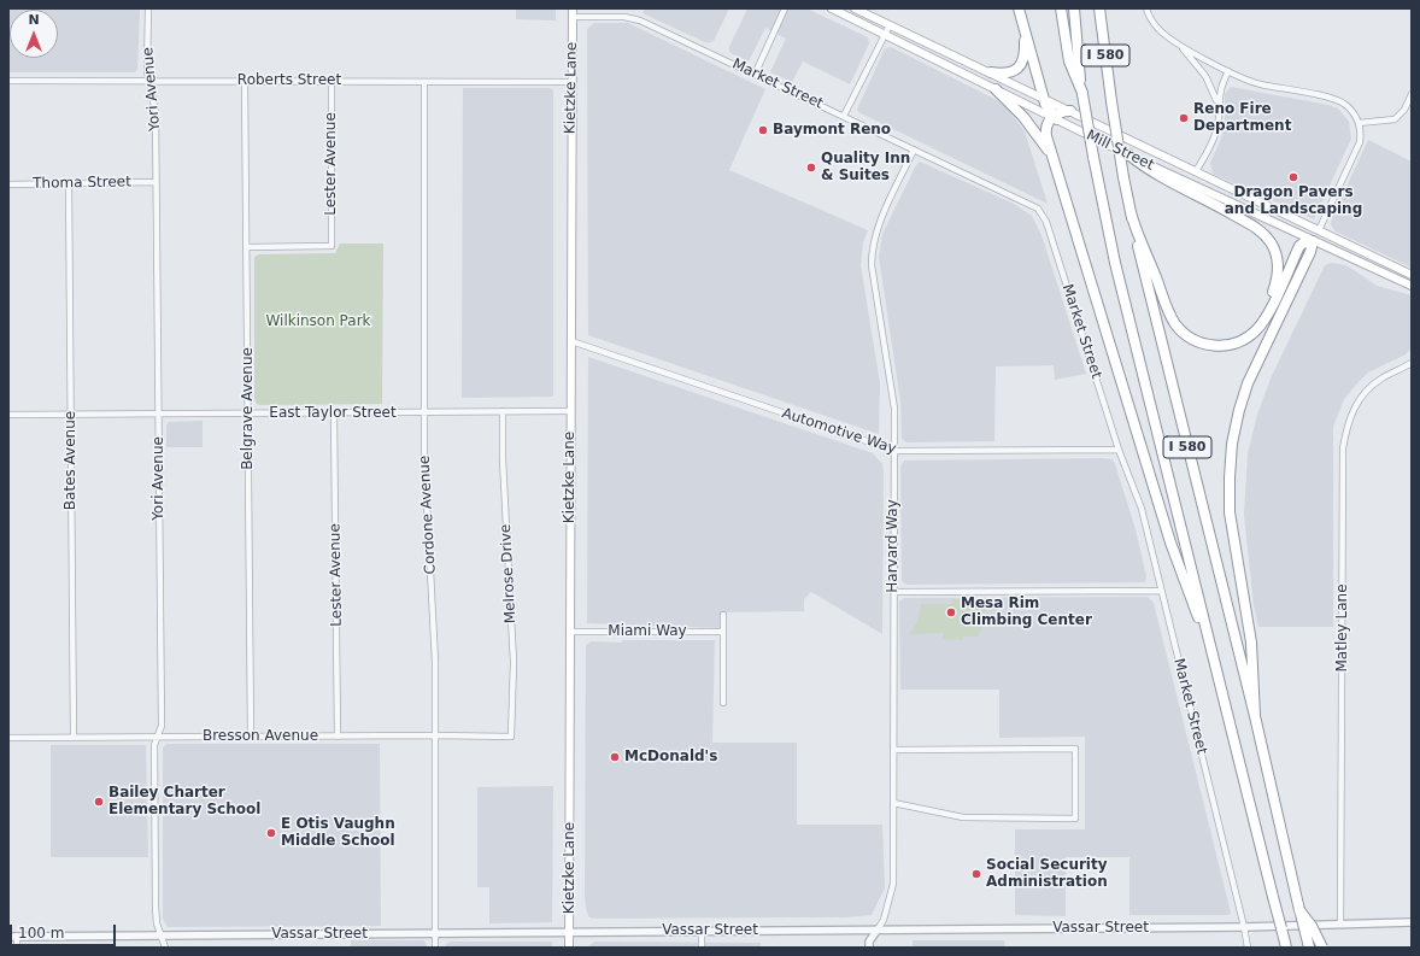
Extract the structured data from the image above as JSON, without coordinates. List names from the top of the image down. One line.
{"streets":{"highway":["I 580"],"main road":["Kietzke Lane","Mill Street"],"street":["Roberts Street","Market Street","Yori Avenue","Lester Avenue","Thoma Street","Belgrave Avenue","East Taylor Street","Automotive Way","Bates Avenue","Cordone Avenue","Harvard Way","Melrose Drive","Matley Lane","Miami Way","Bresson Avenue","Vassar Street"]},"crossings":[["Roberts Street","Kietzke Lane"],["Roberts Street","Yori Avenue"],["Roberts Street","Lester Avenue"],["Roberts Street","Belgrave Avenue"],["Roberts Street","Cordone Avenue"],["Market Street","Kietzke Lane"],["Market Street","Automotive Way"],["Market Street","Harvard Way"],["Market Street","Vassar Street"],["Kietzke Lane","East Taylor Street"],["Kietzke Lane","Automotive Way"],["Kietzke Lane","Miami Way"],["Kietzke Lane","Vassar Street"],["Yori Avenue","Thoma Street"],["Yori Avenue","East Taylor Street"],["Yori Avenue","Bresson Avenue"],["Yori Avenue","Vassar Street"],["Lester Avenue","Belgrave Avenue"],["Lester Avenue","East Taylor Street"],["Lester Avenue","Bresson Avenue"],["Thoma Street","Bates Avenue"],["Belgrave Avenue","East Taylor Street"],["Belgrave Avenue","Bresson Avenue"],["East Taylor Street","Bates Avenue"],["East Taylor Street","Cordone Avenue"],["East Taylor Street","Melrose Drive"],["Automotive Way","Harvard Way"],["Bates Avenue","Bresson Avenue"],["Cordone Avenue","Bresson Avenue"],["Cordone Avenue","Vassar Street"],["Harvard Way","Vassar Street"],["Melrose Drive","Bresson Avenue"],["Matley Lane","Vassar Street"]],"parks":["Wilkinson Park"],"places":["Reno Fire Department","Baymont Reno","Quality Inn & Suites","Dragon Pavers and Landscaping","Mesa Rim Climbing Center","McDonald's","Bailey Charter Elementary School","E Otis Vaughn Middle School","Social Security Administration"],"scale_bar":"100 m","north":"top"}
